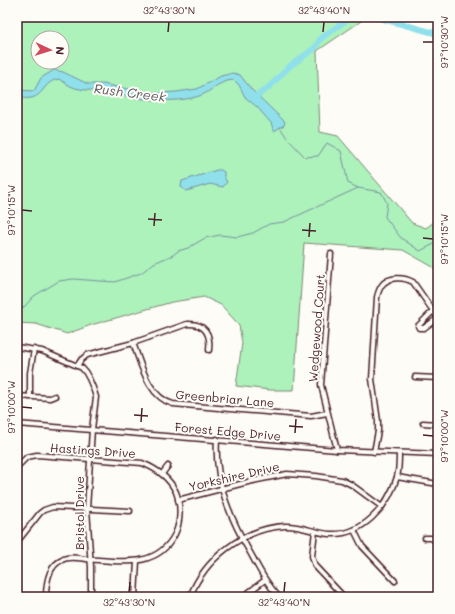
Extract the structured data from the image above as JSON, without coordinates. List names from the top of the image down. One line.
{"streets":{"street":["Wedgewood Court","Greenbriar Lane","Forest Edge Drive","Hastings Drive","Yorkshire Drive","Bristol Drive"]},"crossings":[["Wedgewood Court","Greenbriar Lane"],["Wedgewood Court","Forest Edge Drive"],["Forest Edge Drive","Bristol Drive"],["Hastings Drive","Yorkshire Drive"],["Hastings Drive","Bristol Drive"],["Yorkshire Drive","Bristol Drive"]],"water":["Rush Creek"],"north":"right","coordinates":["32°43'30\"N","32°43'40\"N","97°10'30\"W","97°10'15\"W","97°10'00\"W"]}
